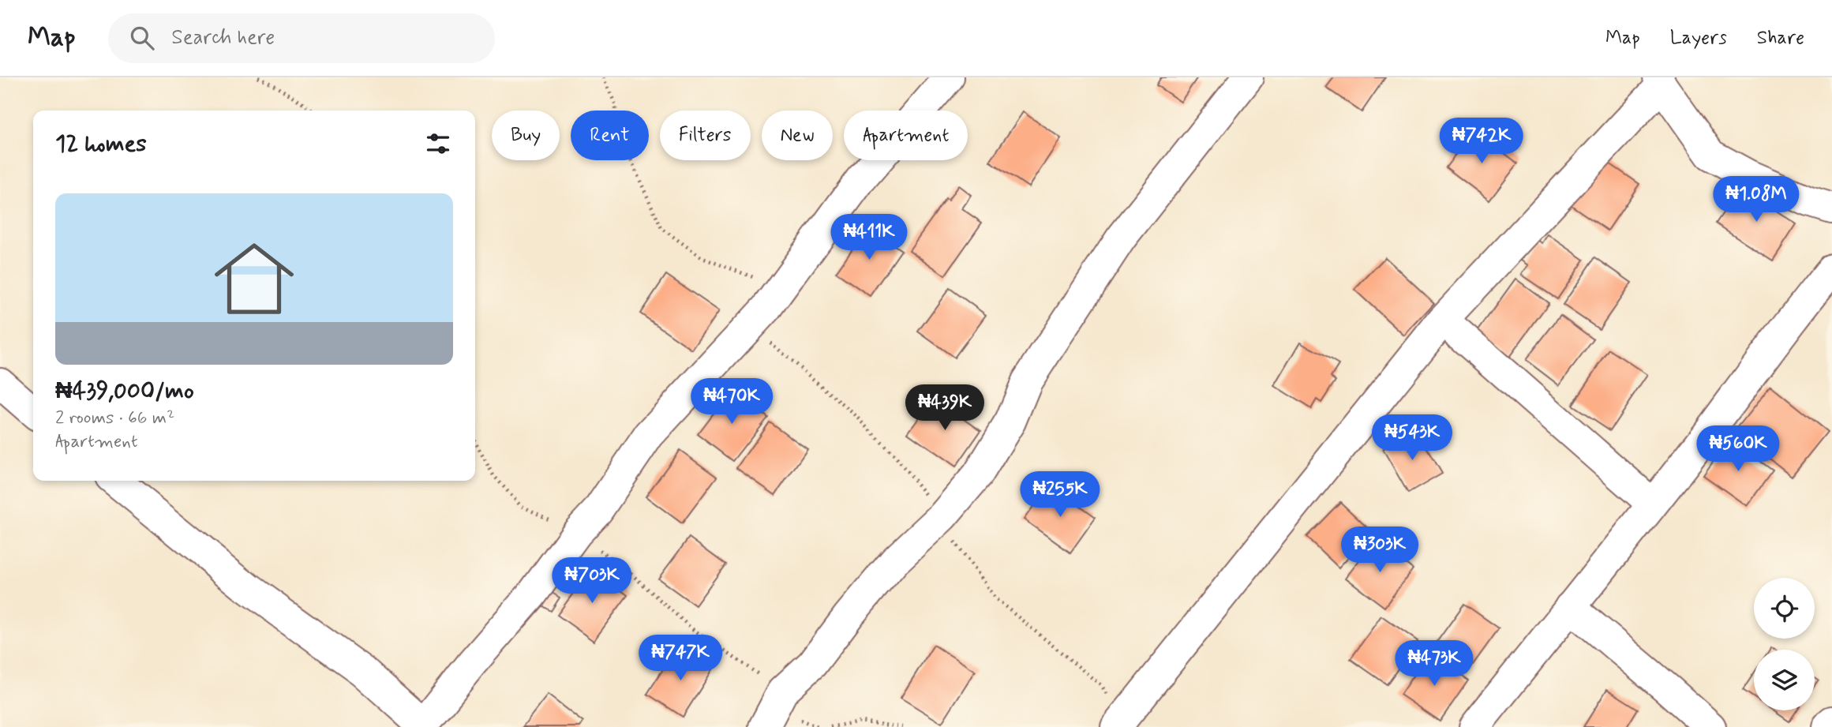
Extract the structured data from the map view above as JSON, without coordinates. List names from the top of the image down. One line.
{"page":{"header":"Map","search":"Search here","nav":["Map","Layers","Share"],"chip":["Buy","Rent","Filters","New","Apartment"],"heading":"12 homes","price":["₦742K","₦1.08M","₦411K","₦470K","₦439K","₦543K","₦560K","₦255K","₦303K","₦703K","₦747K","₦473K"],"list":[{"name":"₦439,000/mo","note":"2 rooms · 66 m² · Apartment"}]}}
